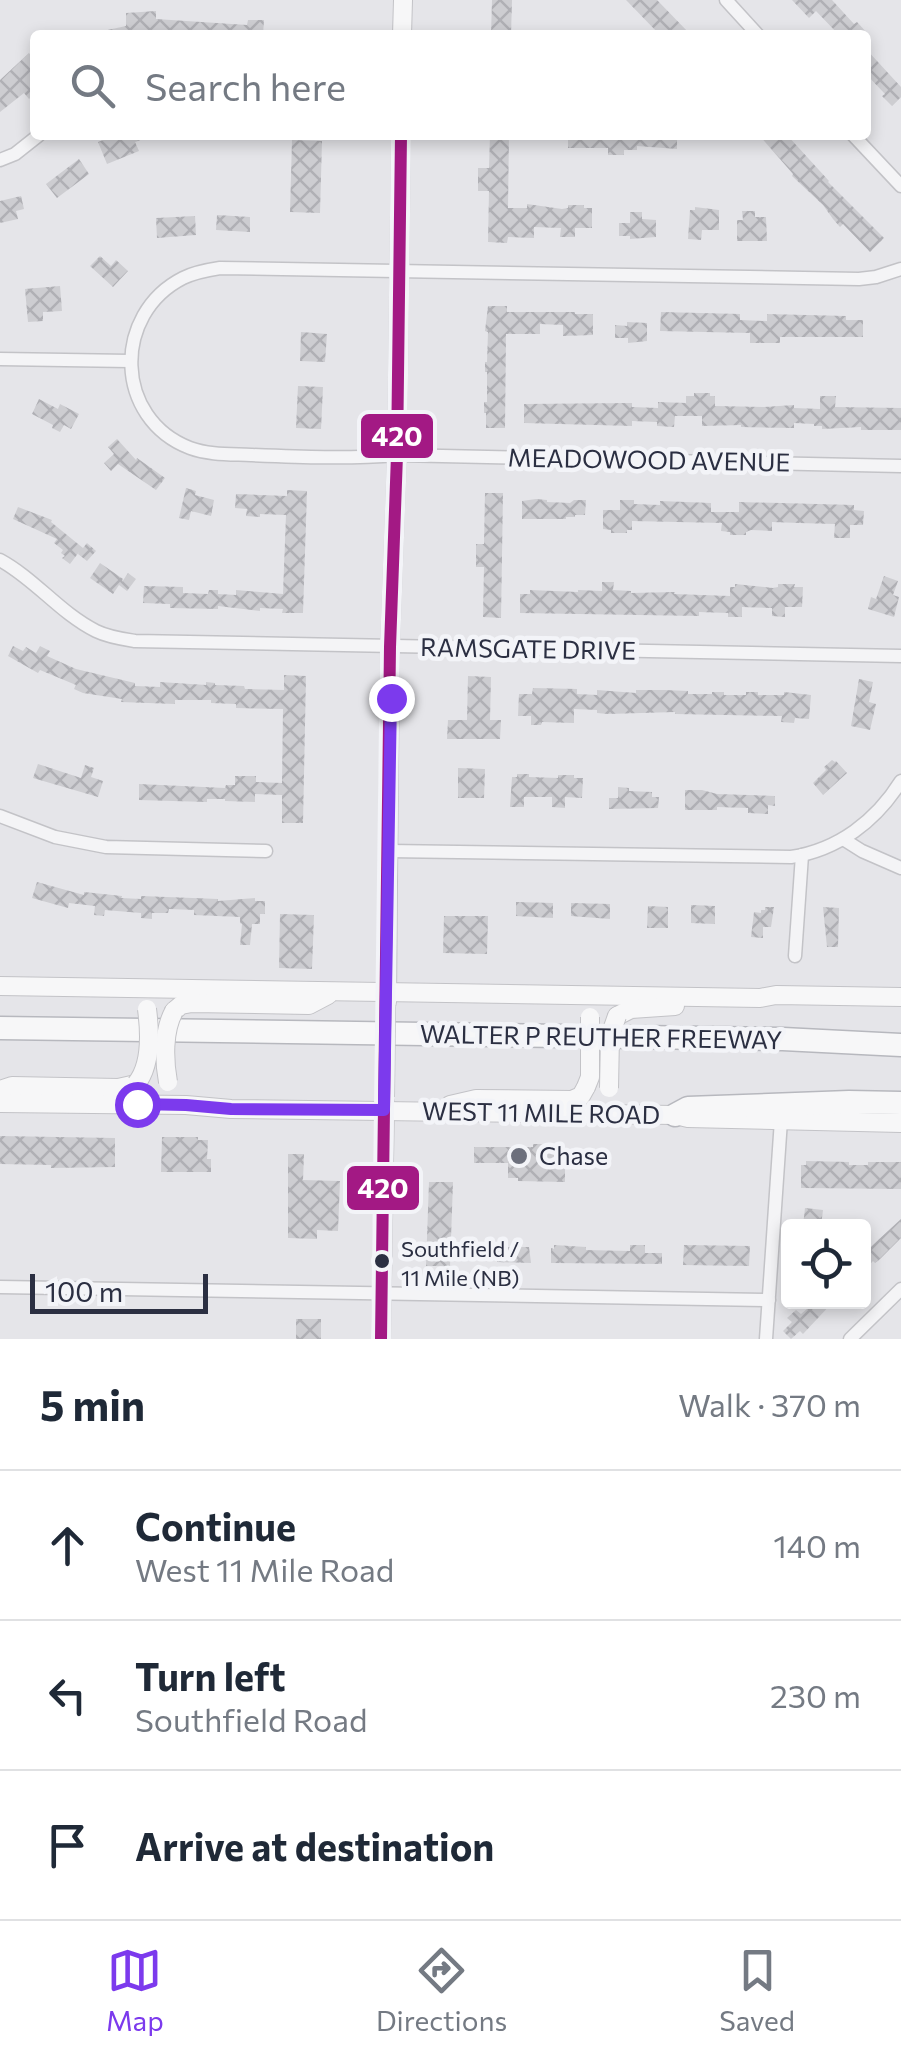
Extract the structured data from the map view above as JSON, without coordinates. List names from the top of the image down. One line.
{"streets":{"highway":["WALTER P REUTHER FREEWAY"],"main road":["WEST 11 MILE ROAD"],"street":["MEADOWOOD AVENUE","RAMSGATE DRIVE"]},"places":["Chase","Southfield / 11 Mile (NB)"],"lines":["transit line 420"],"scale_bar":"100 m","page":{"search":"Search here","scale":"100 m","heading":["5 min","Walk · 370 m"],"list":[["Continue","West 11 Mile Road","140 m"],["Turn left","Southfield Road","230 m"],"Arrive at destination"],"nav":["Map","Directions","Saved"]}}
